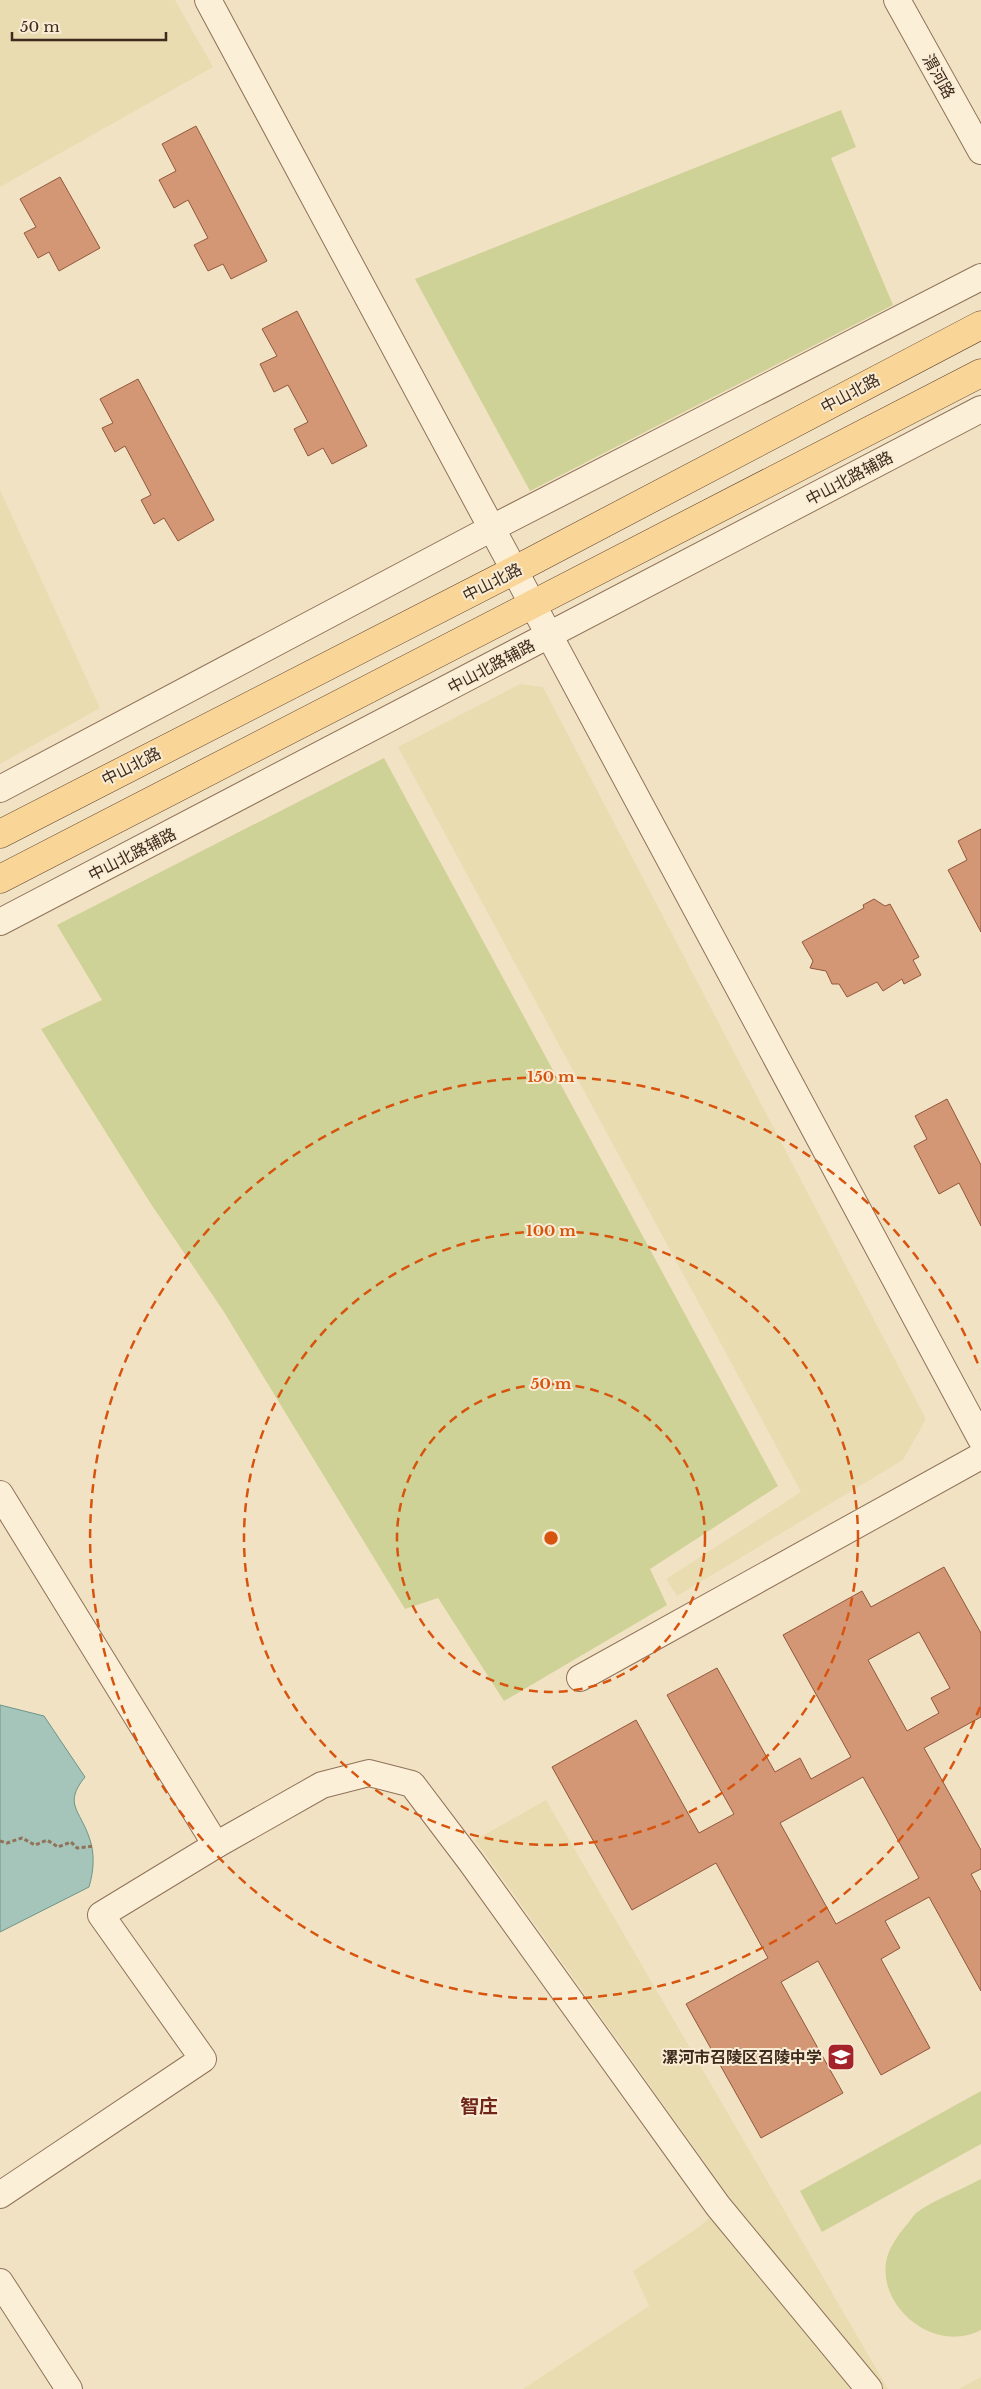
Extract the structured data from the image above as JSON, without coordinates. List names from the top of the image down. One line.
{"streets":{"main road":["中山北路"],"street":["渭河路","中山北路辅路"]},"districts":["智庄"],"places":{"school or university":["漯河市召陵区召陵中学"]},"scale_bar":"50 m","rings":["150 m","100 m","50 m"]}
